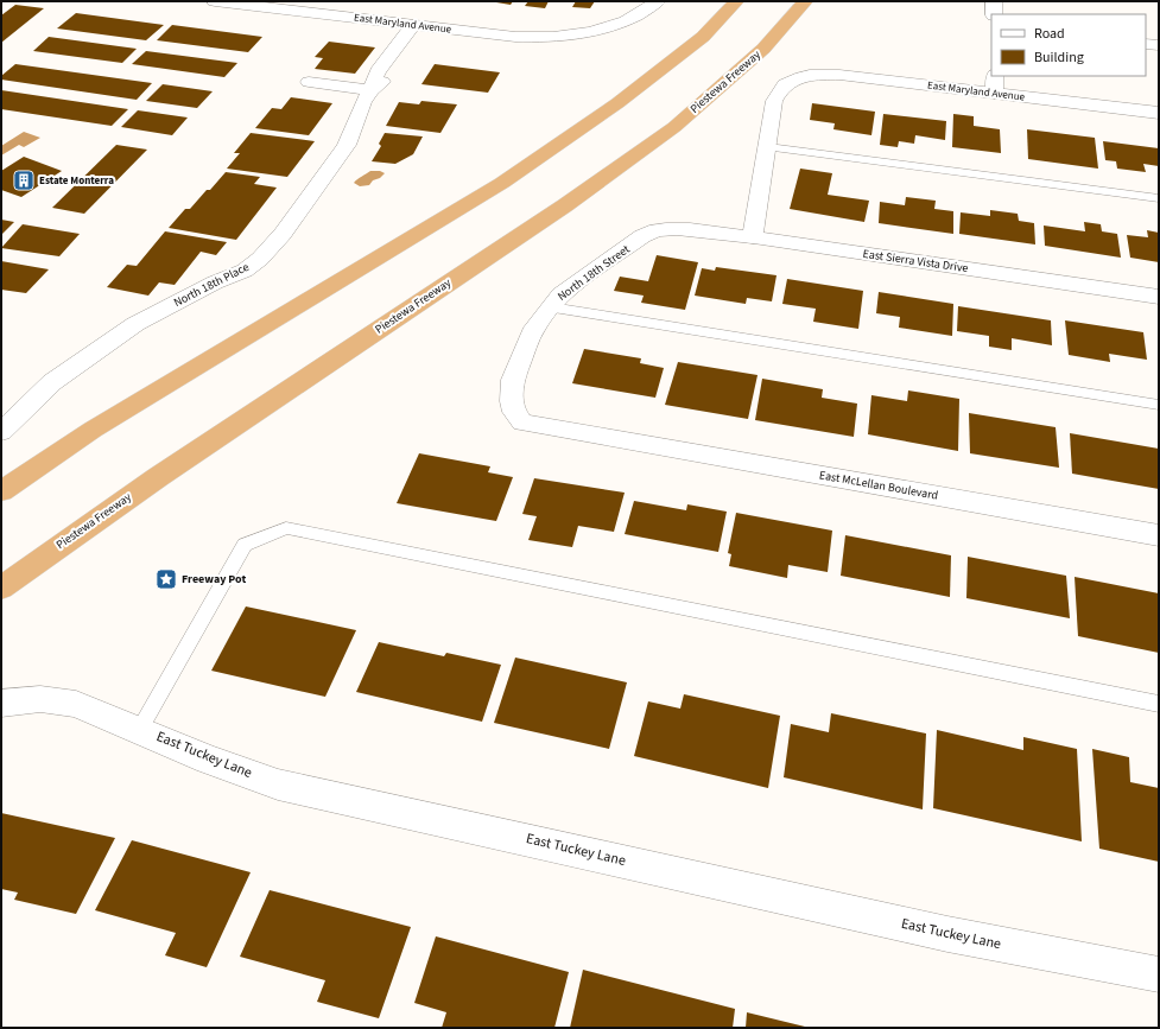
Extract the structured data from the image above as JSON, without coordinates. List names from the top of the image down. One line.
{"streets":{"highway":["Piestewa Freeway"],"street":["East Maryland Avenue","East Sierra Vista Drive","North 18th Street","North 18th Place","East McLellan Boulevard","East Tuckey Lane"]},"crossings":[["East Maryland Avenue","North 18th Place"],["East Sierra Vista Drive","North 18th Street"],["North 18th Street","East McLellan Boulevard"]],"places":{"building":["Estate Monterra"],"place":["Freeway Pot"]},"legend":["Road","Building"]}
